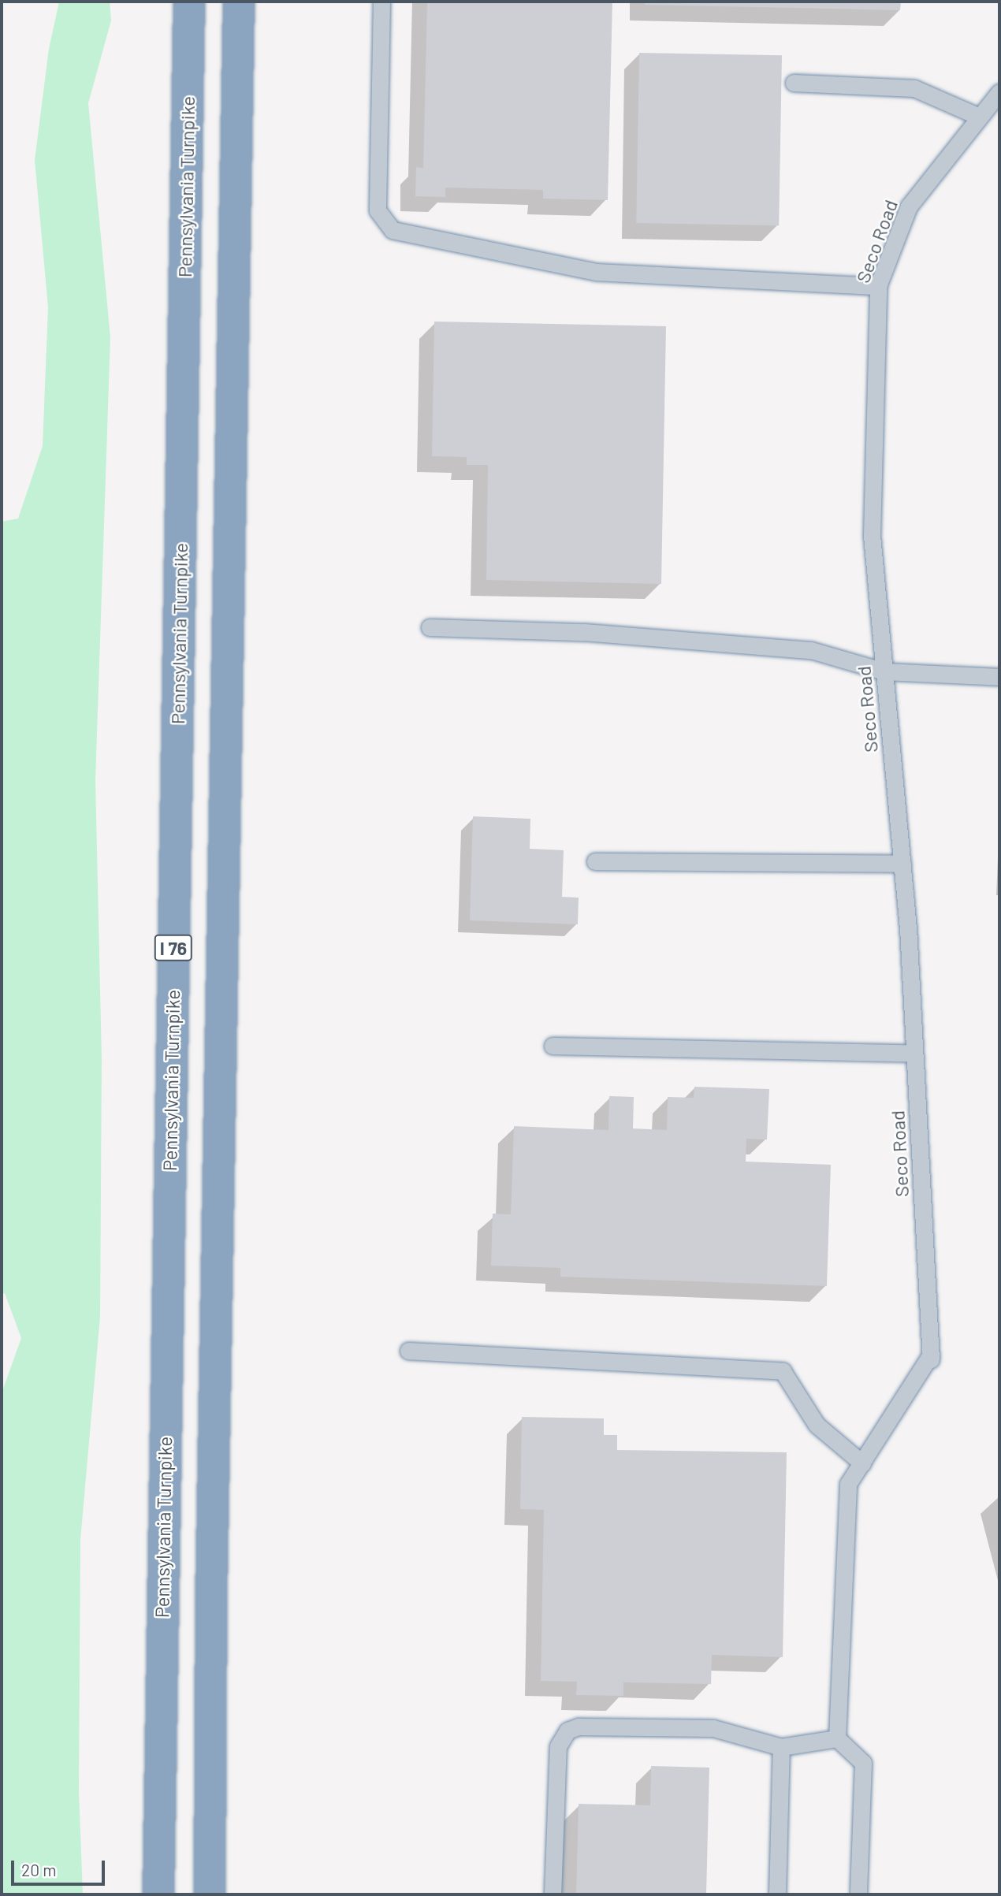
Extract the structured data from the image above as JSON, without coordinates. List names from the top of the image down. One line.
{"streets":{"highway":["Pennsylvania Turnpike","I 76"],"lane":["Seco Road"]},"scale_bar":"20 m"}
